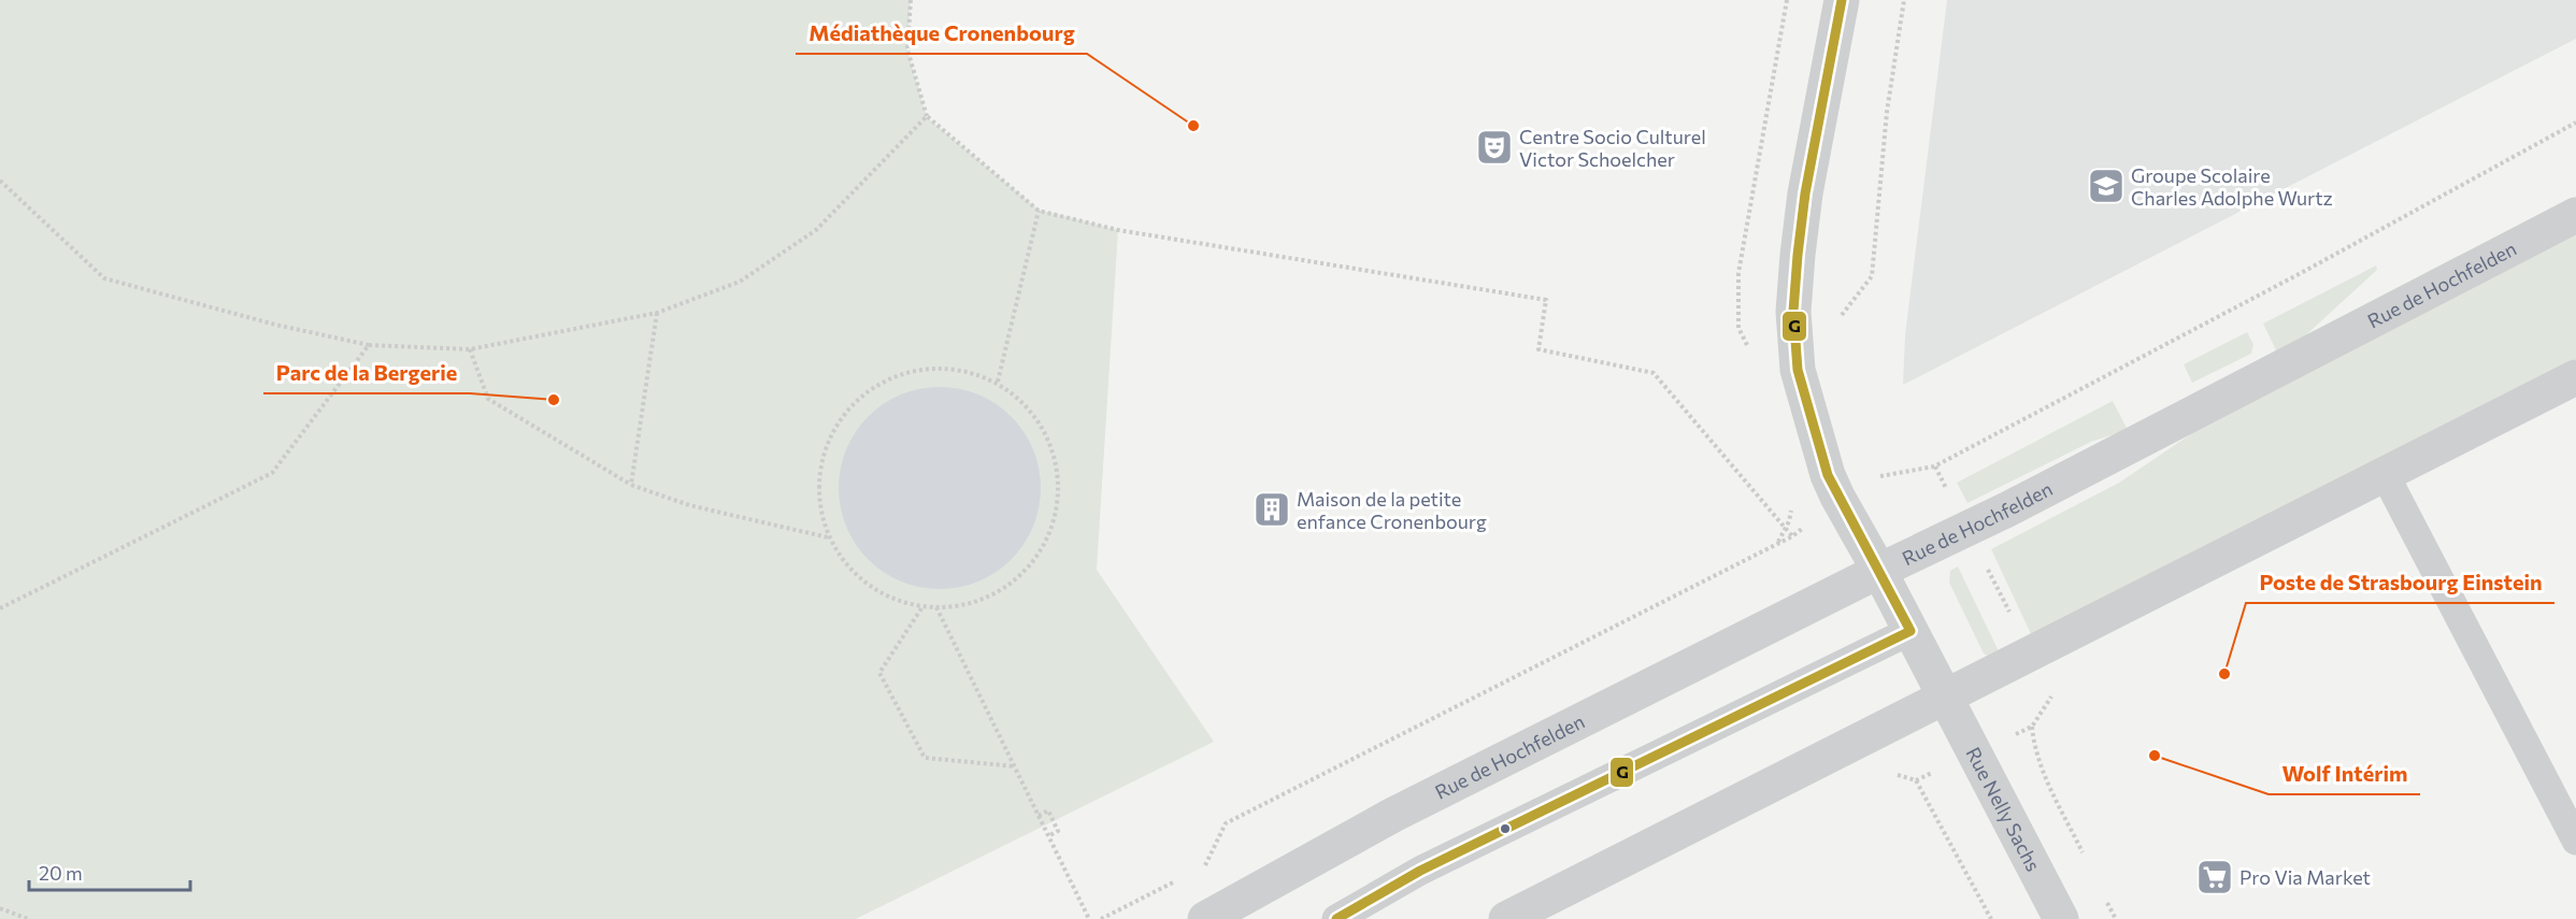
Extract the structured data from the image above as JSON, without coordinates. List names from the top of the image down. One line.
{"streets":{"street":["Rue de Hochfelden","Rue Nelly Sachs"]},"crossings":[["Rue de Hochfelden","Rue Nelly Sachs"]],"places":{"other":["Médiathèque Cronenbourg","Parc de la Bergerie","Poste de Strasbourg Einstein","Wolf Intérim"],"theatre":["Centre Socio Culturel Victor Schoelcher"],"school or university":["Groupe Scolaire Charles Adolphe Wurtz"],"building":["Maison de la petite enfance Cronenbourg"],"supermarket":["Pro Via Market"]},"lines":["transit line G"],"scale_bar":"20 m"}
